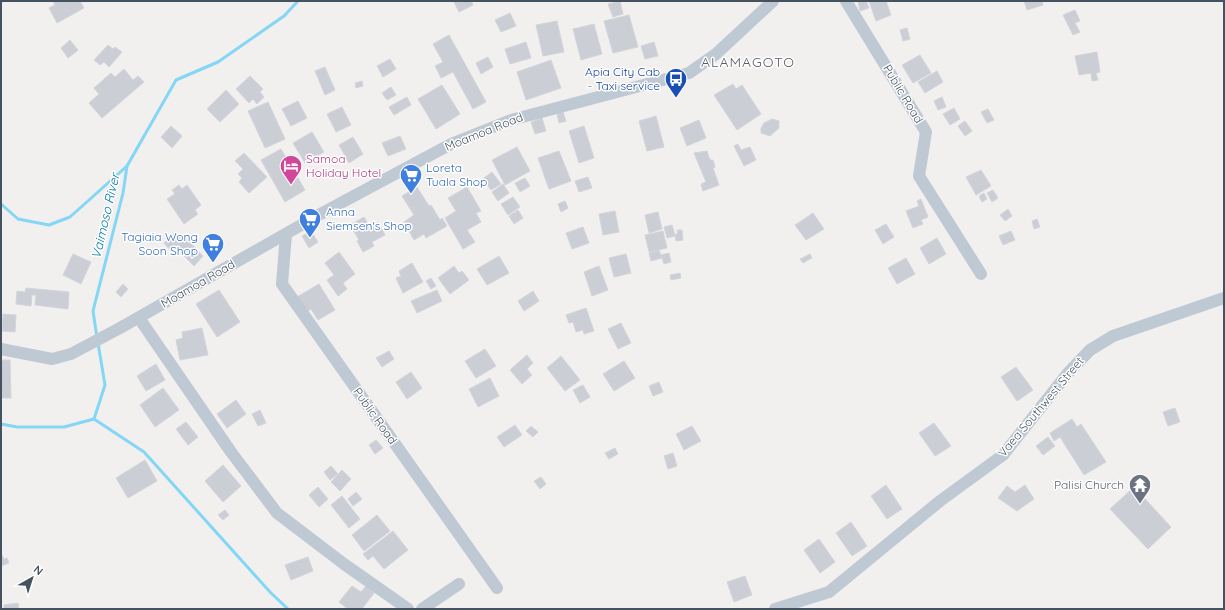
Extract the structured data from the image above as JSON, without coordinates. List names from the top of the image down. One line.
{"streets":{"street":["Public Road","Moamoa Road","Vaea Southwest Street"]},"crossings":[["Public Road","Moamoa Road"]],"districts":["ALAMAGOTO"],"water":["Vaimoso River"],"places":{"bus stop":["Apia City Cab - Taxi service"],"hotel":["Samoa Holiday Hotel"],"supermarket":["Loreta Tuala Shop","Anna Siemsen's Shop","Tagiaia Wong Soon Shop"],"temple":["Palisi Church"]},"north":"top right"}
